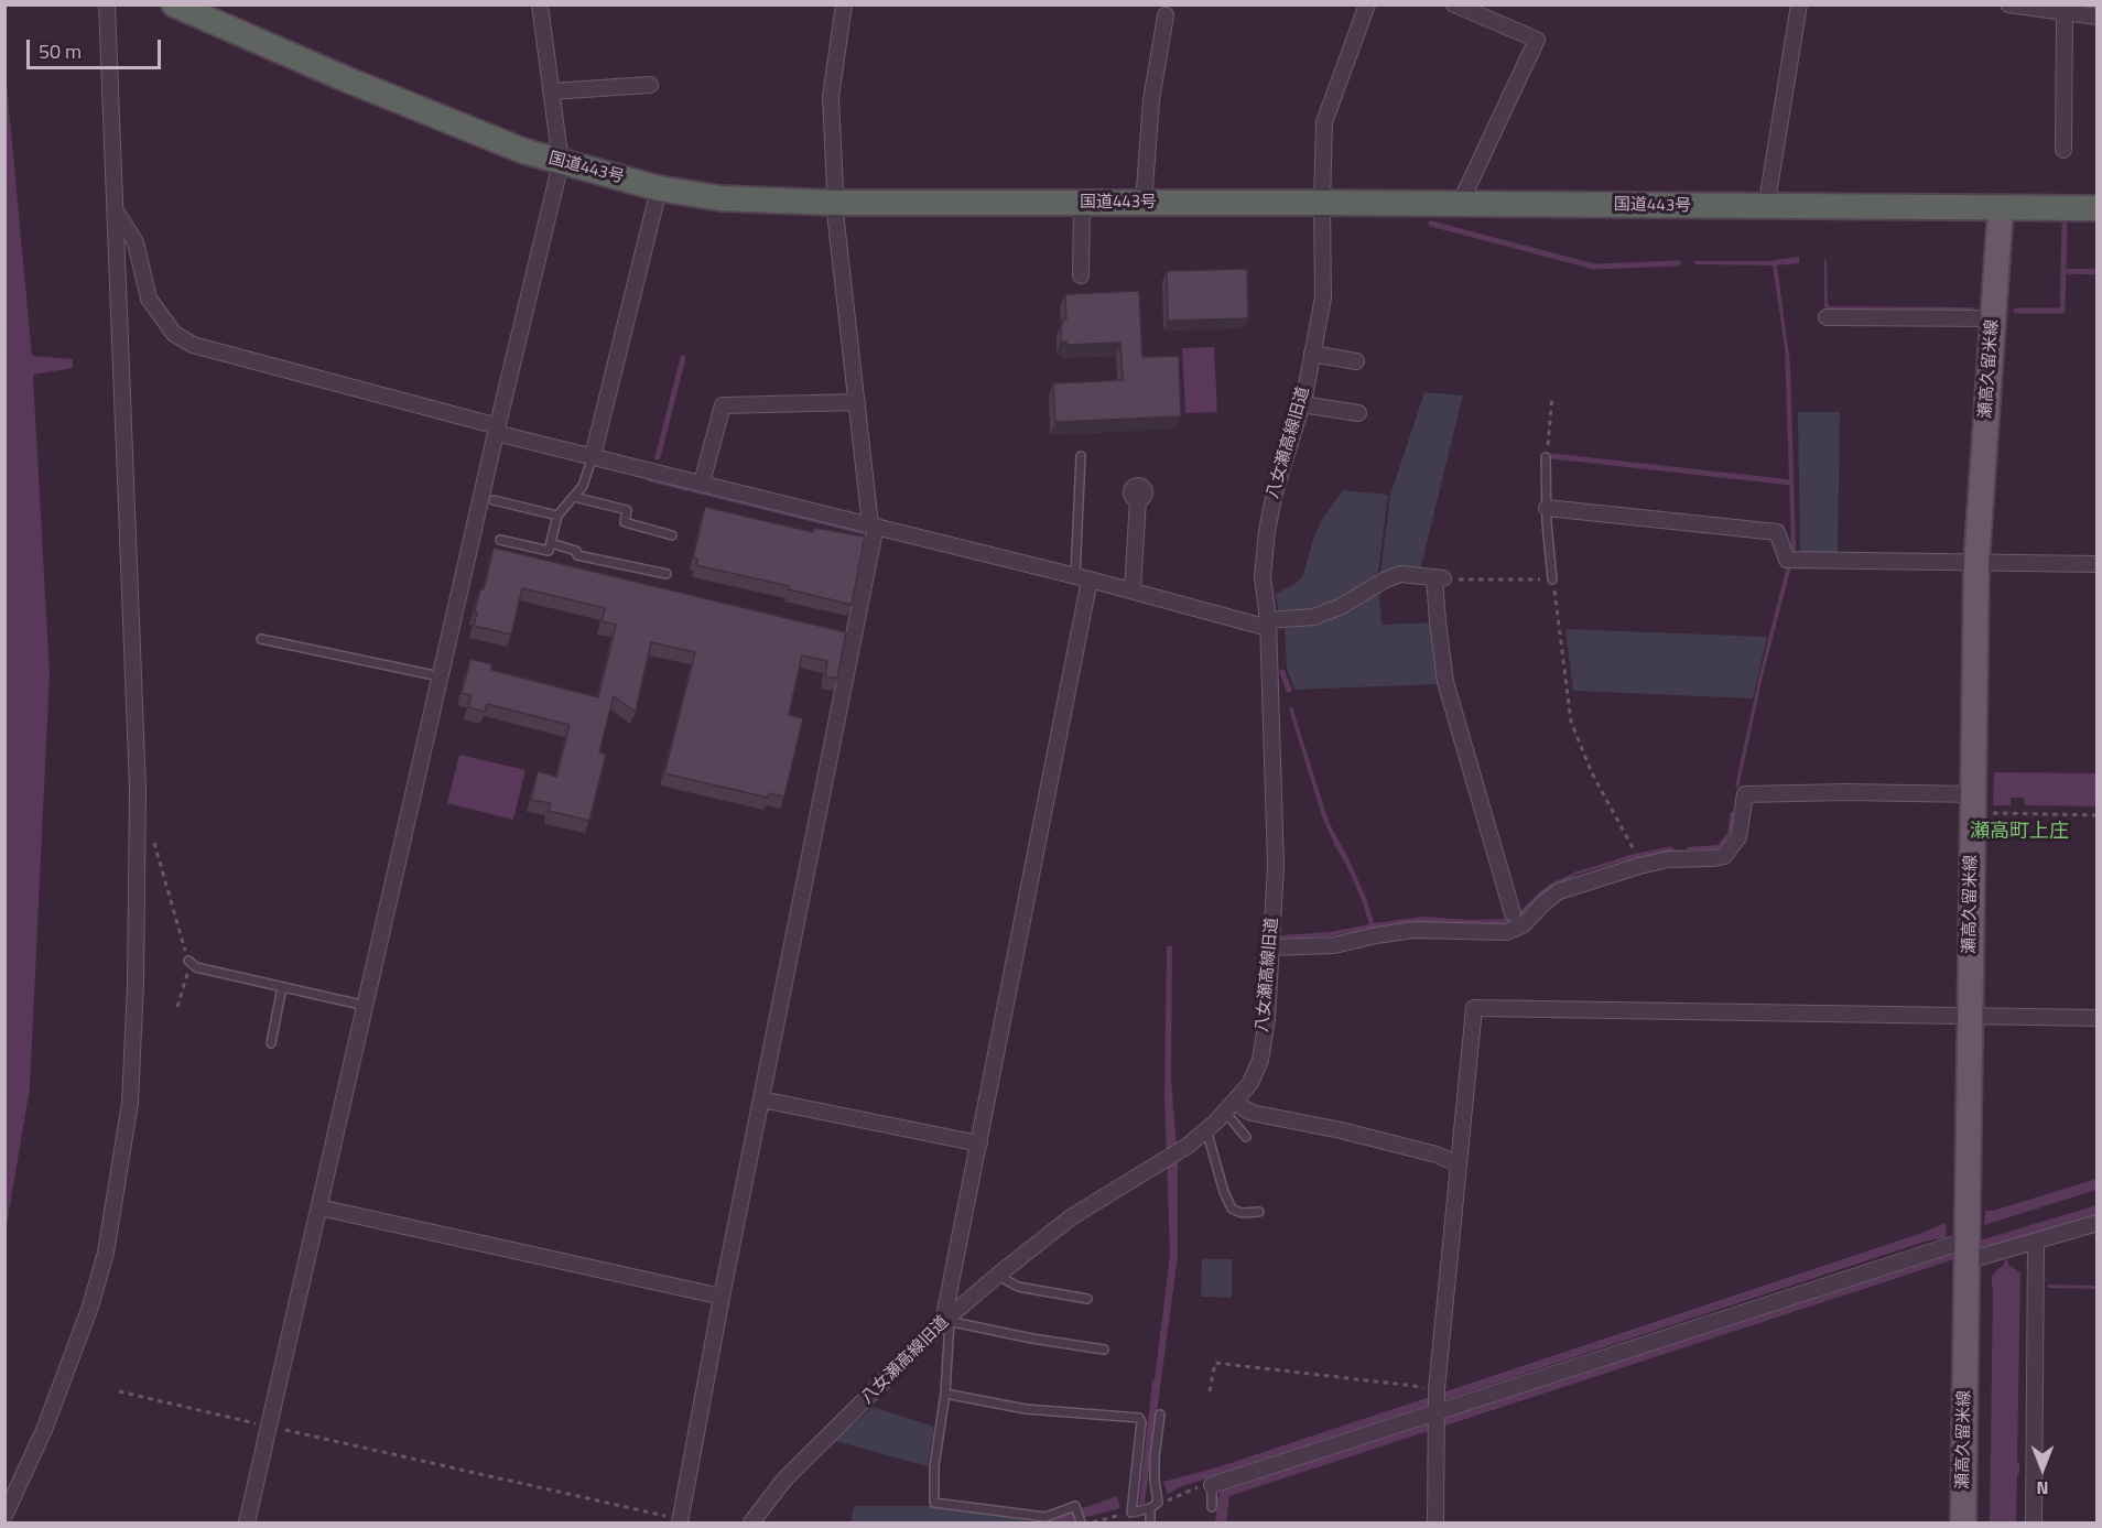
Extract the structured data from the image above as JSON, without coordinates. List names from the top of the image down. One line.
{"streets":{"highway":["国道443号"],"main road":["瀬高久留米線"],"street":["八女瀬高線旧道"]},"crossings":[["国道443号","瀬高久留米線"],["国道443号","八女瀬高線旧道"]],"districts":["瀬高町上庄"],"scale_bar":"50 m","north":"bottom"}
